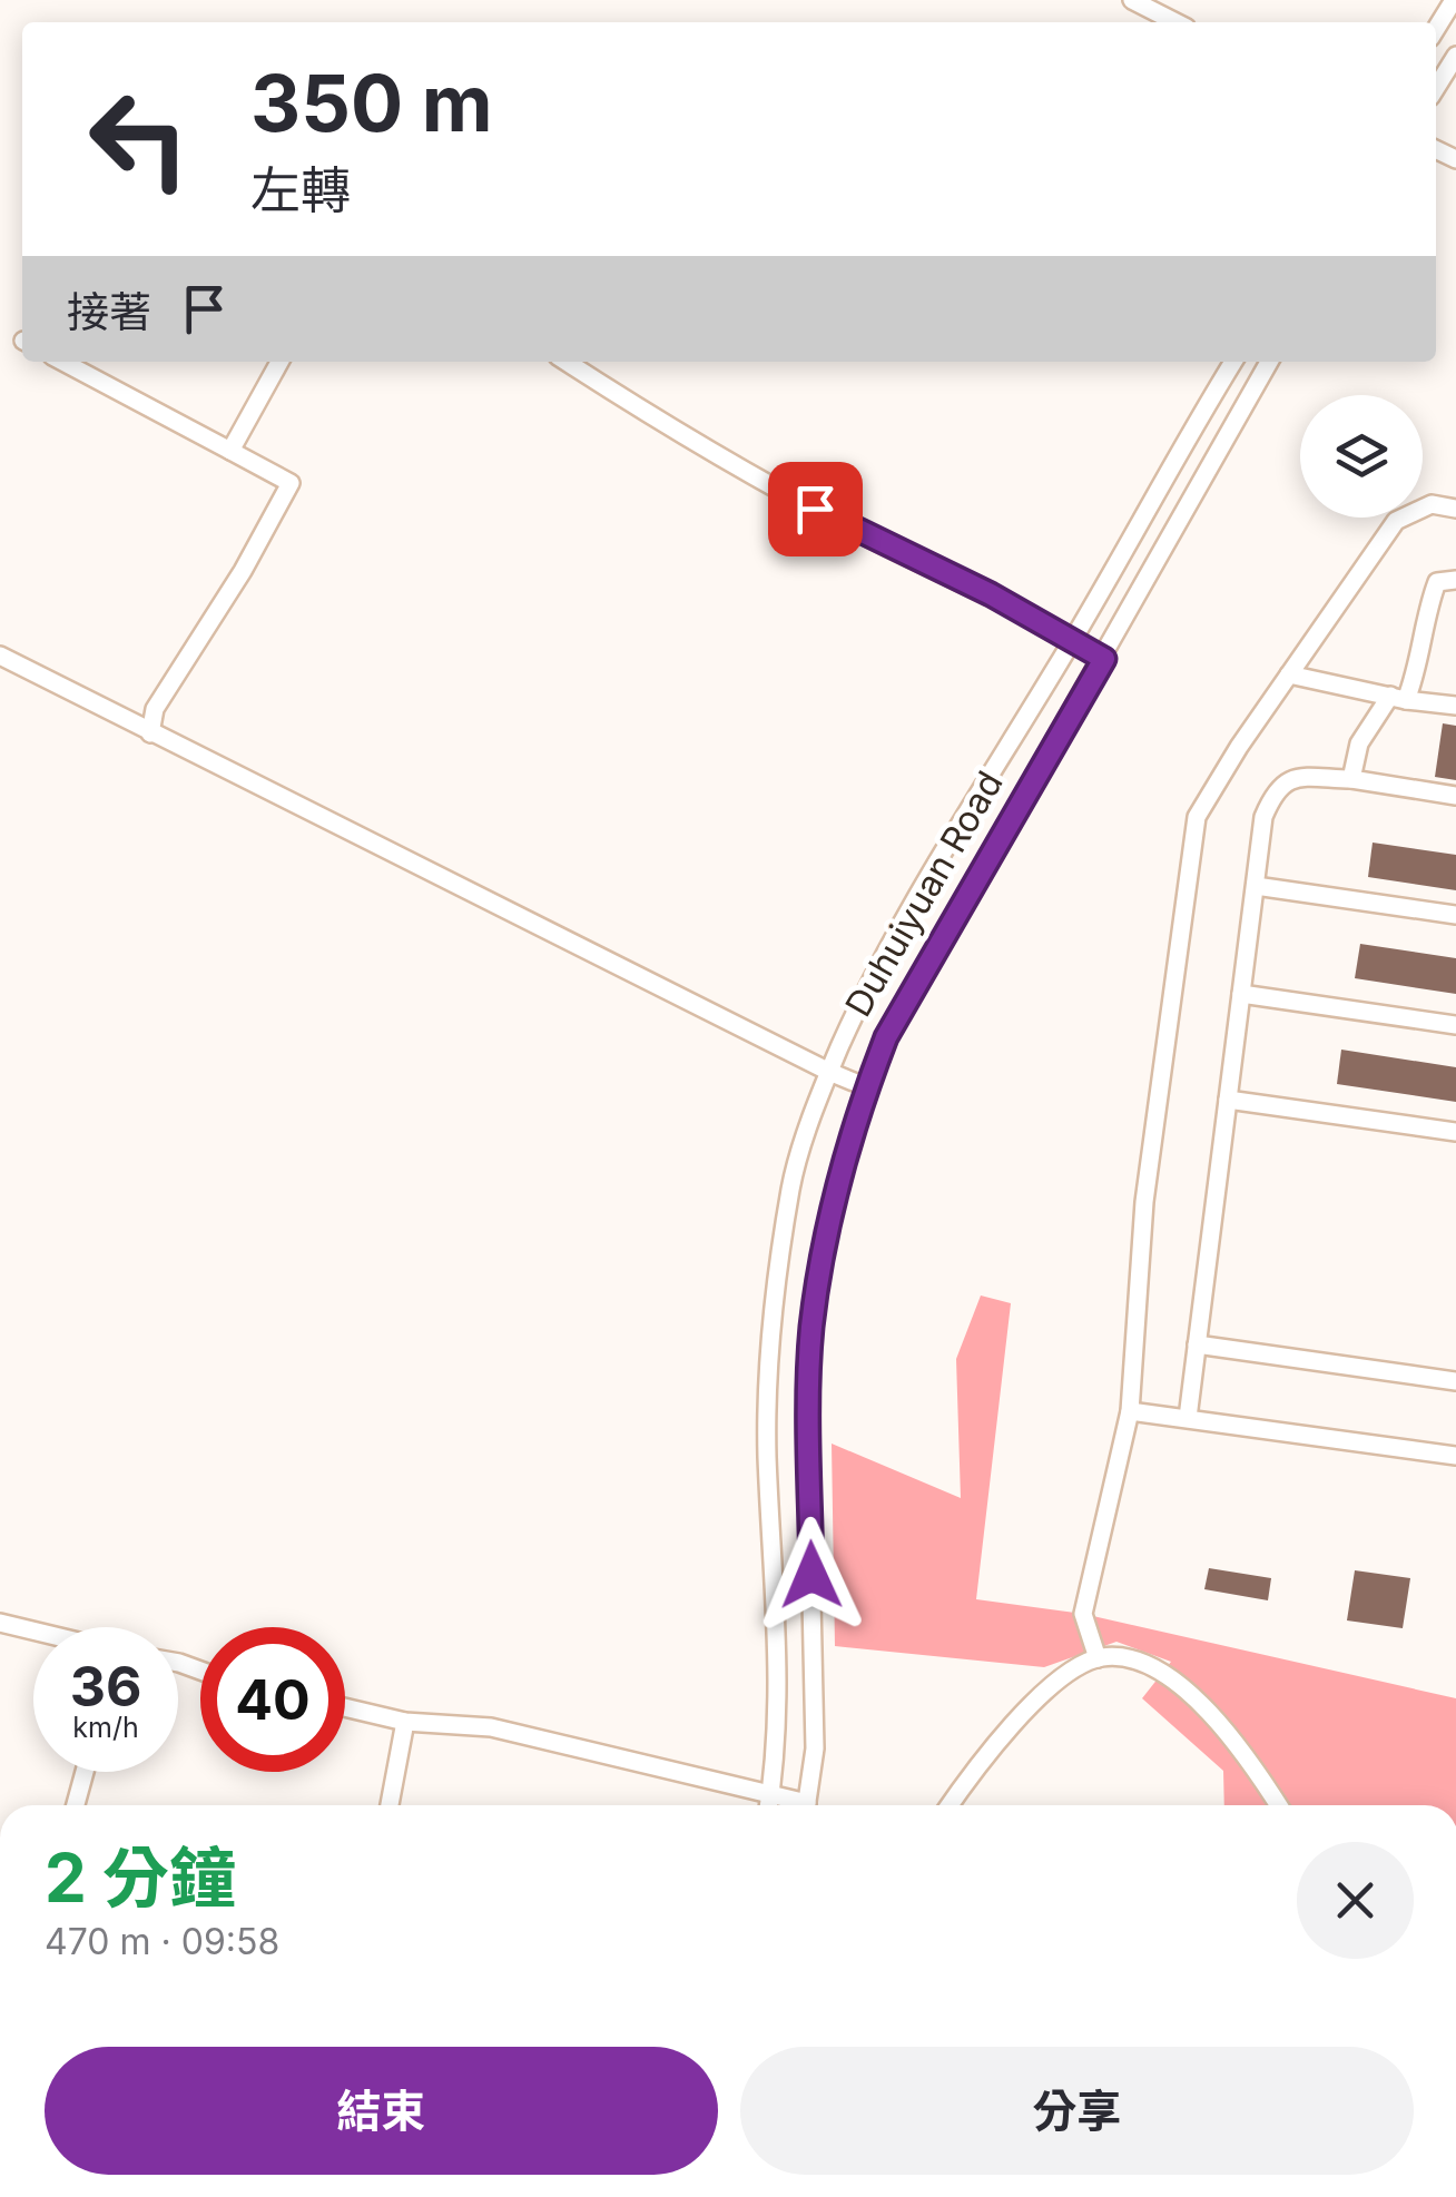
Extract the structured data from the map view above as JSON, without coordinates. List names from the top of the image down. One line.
{"streets":{"street":["Duhuiyuan Road"]},"page":{"turn":["350 m","左轉"],"then":"接著","speed":"36 km/h","limit":"40","heading":["2 分鐘","470 m · 09:58"],"buttons":["結束","分享"]}}
